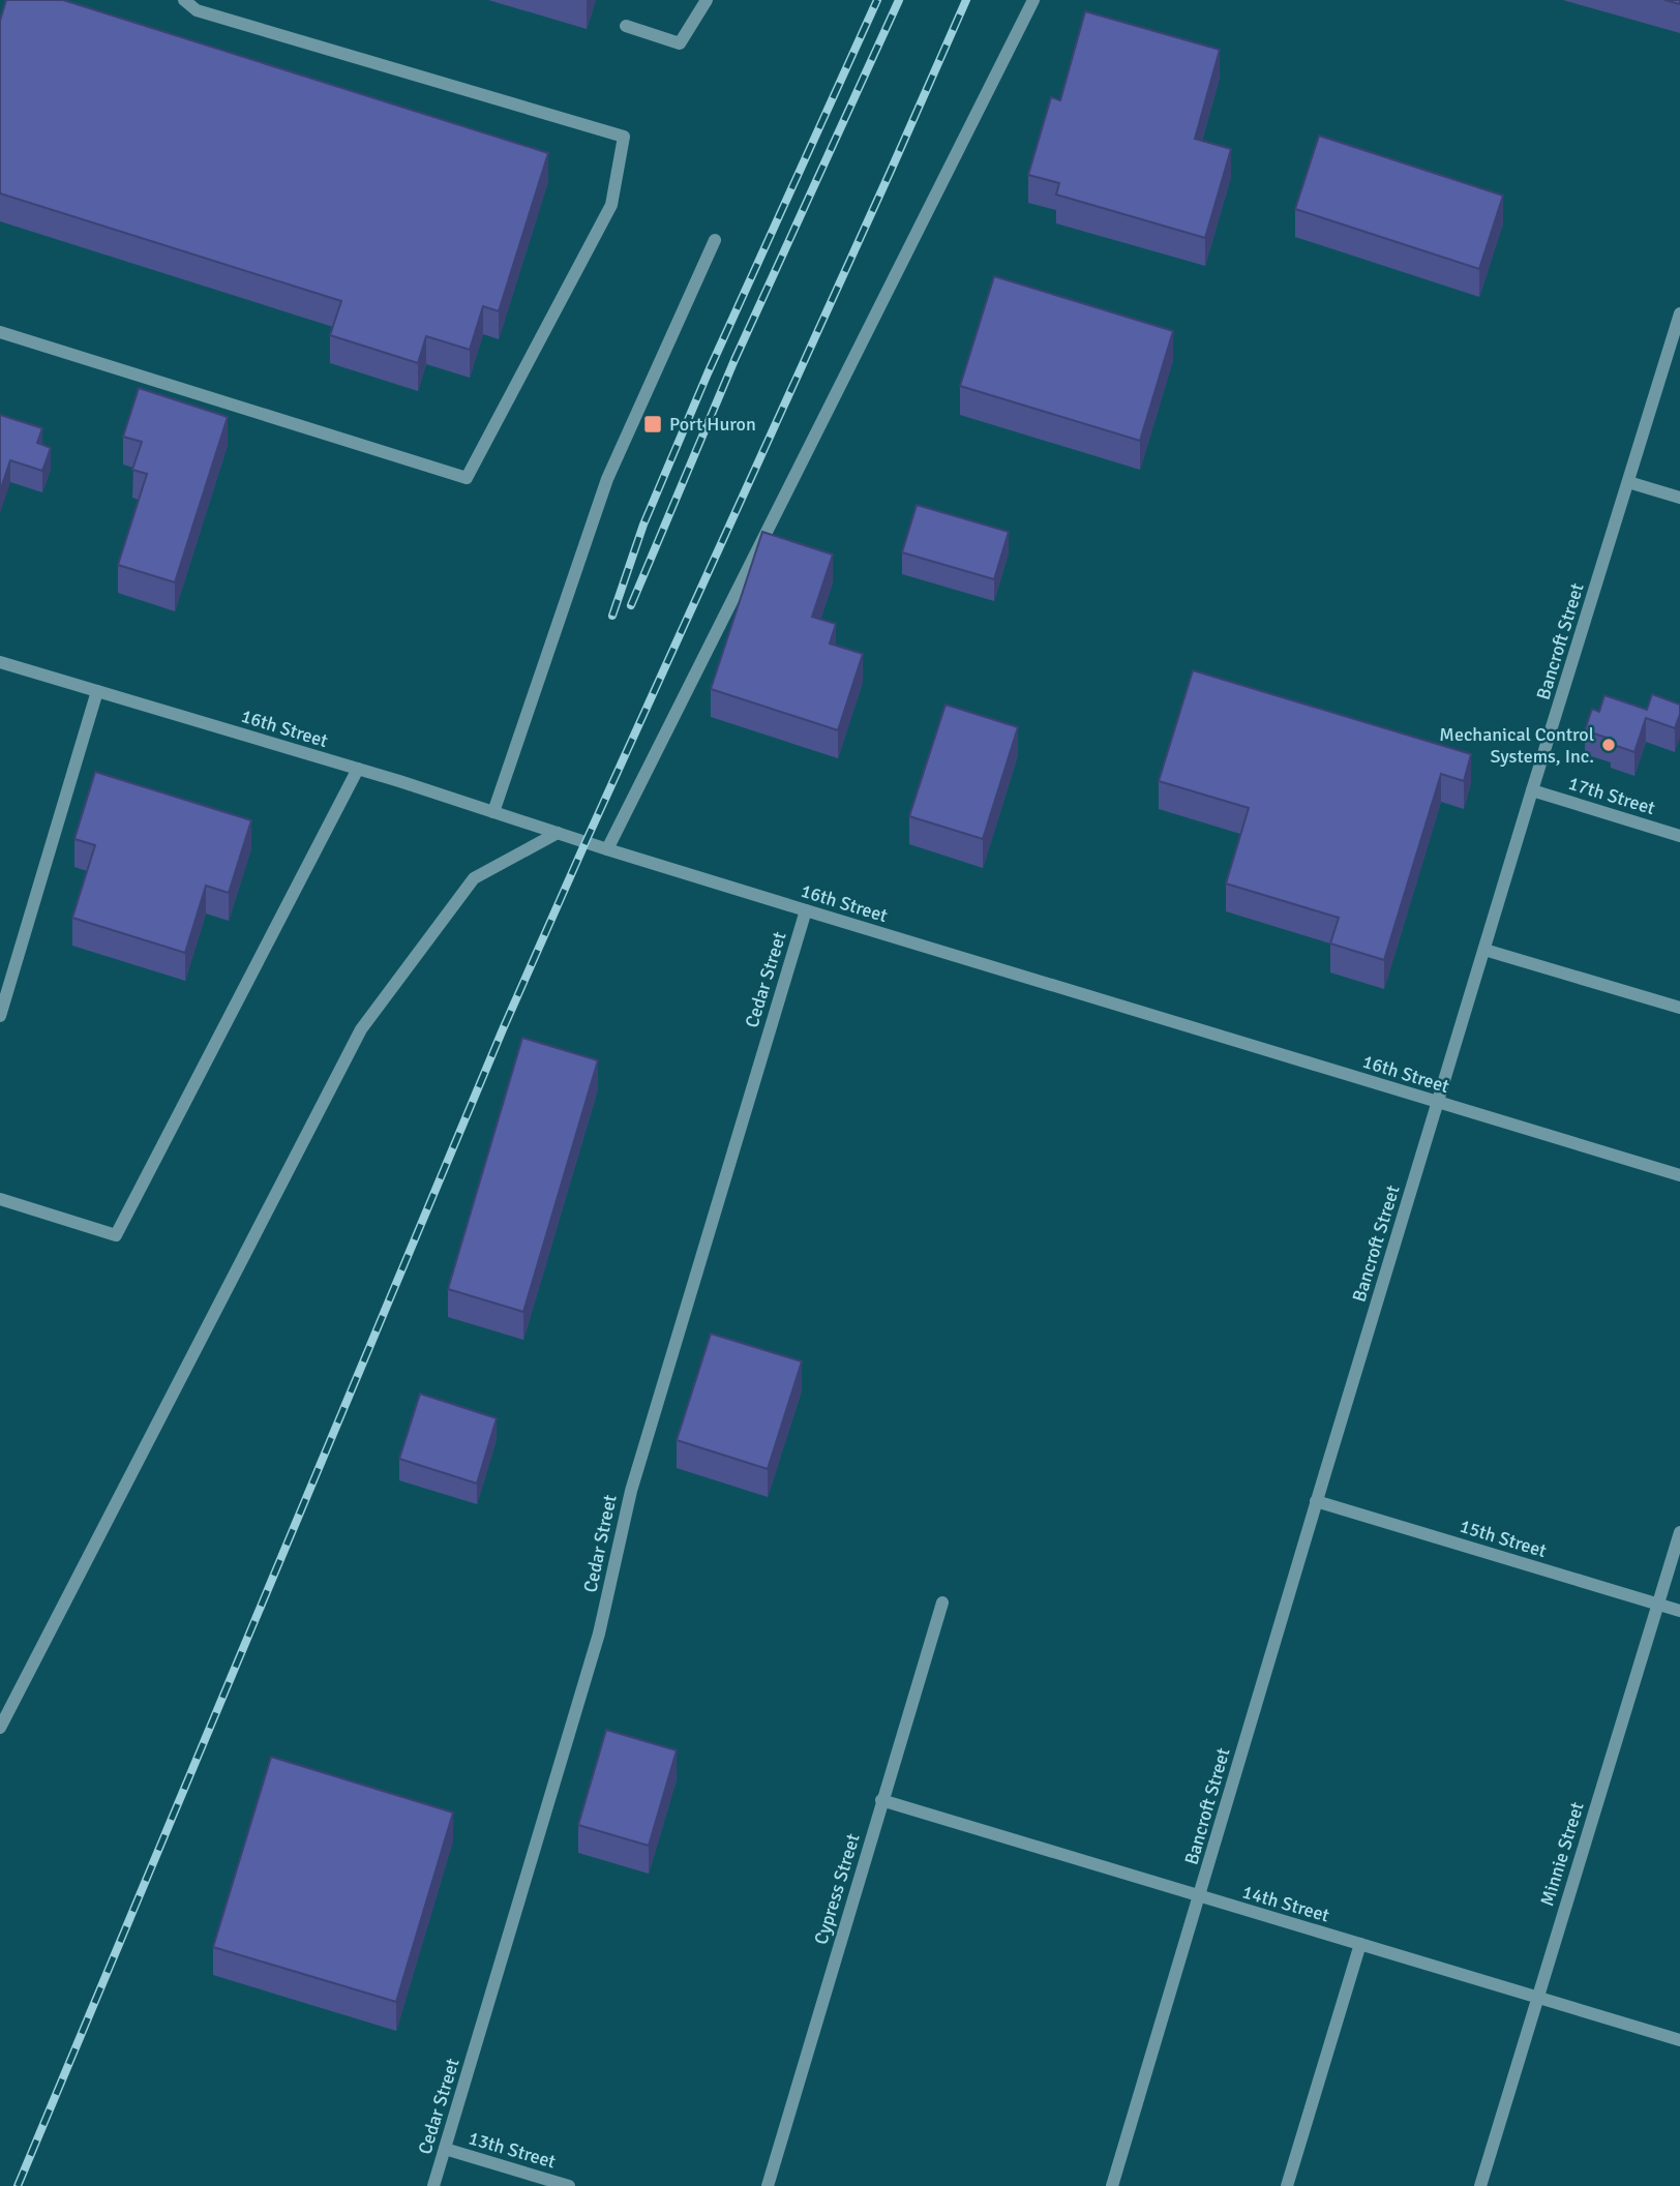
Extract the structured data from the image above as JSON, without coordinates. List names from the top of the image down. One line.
{"streets":{"street":["Bancroft Street","16th Street","17th Street","Cedar Street","15th Street","Minnie Street","Cypress Street","14th Street","13th Street"]},"crossings":[["Bancroft Street","16th Street"],["Bancroft Street","17th Street"],["Bancroft Street","15th Street"],["Bancroft Street","14th Street"],["16th Street","Cedar Street"],["Cedar Street","13th Street"],["15th Street","Minnie Street"],["Minnie Street","14th Street"],["Cypress Street","14th Street"]],"places":{"transit":["Port Huron"],"other":["Mechanical Control Systems, Inc."]}}
